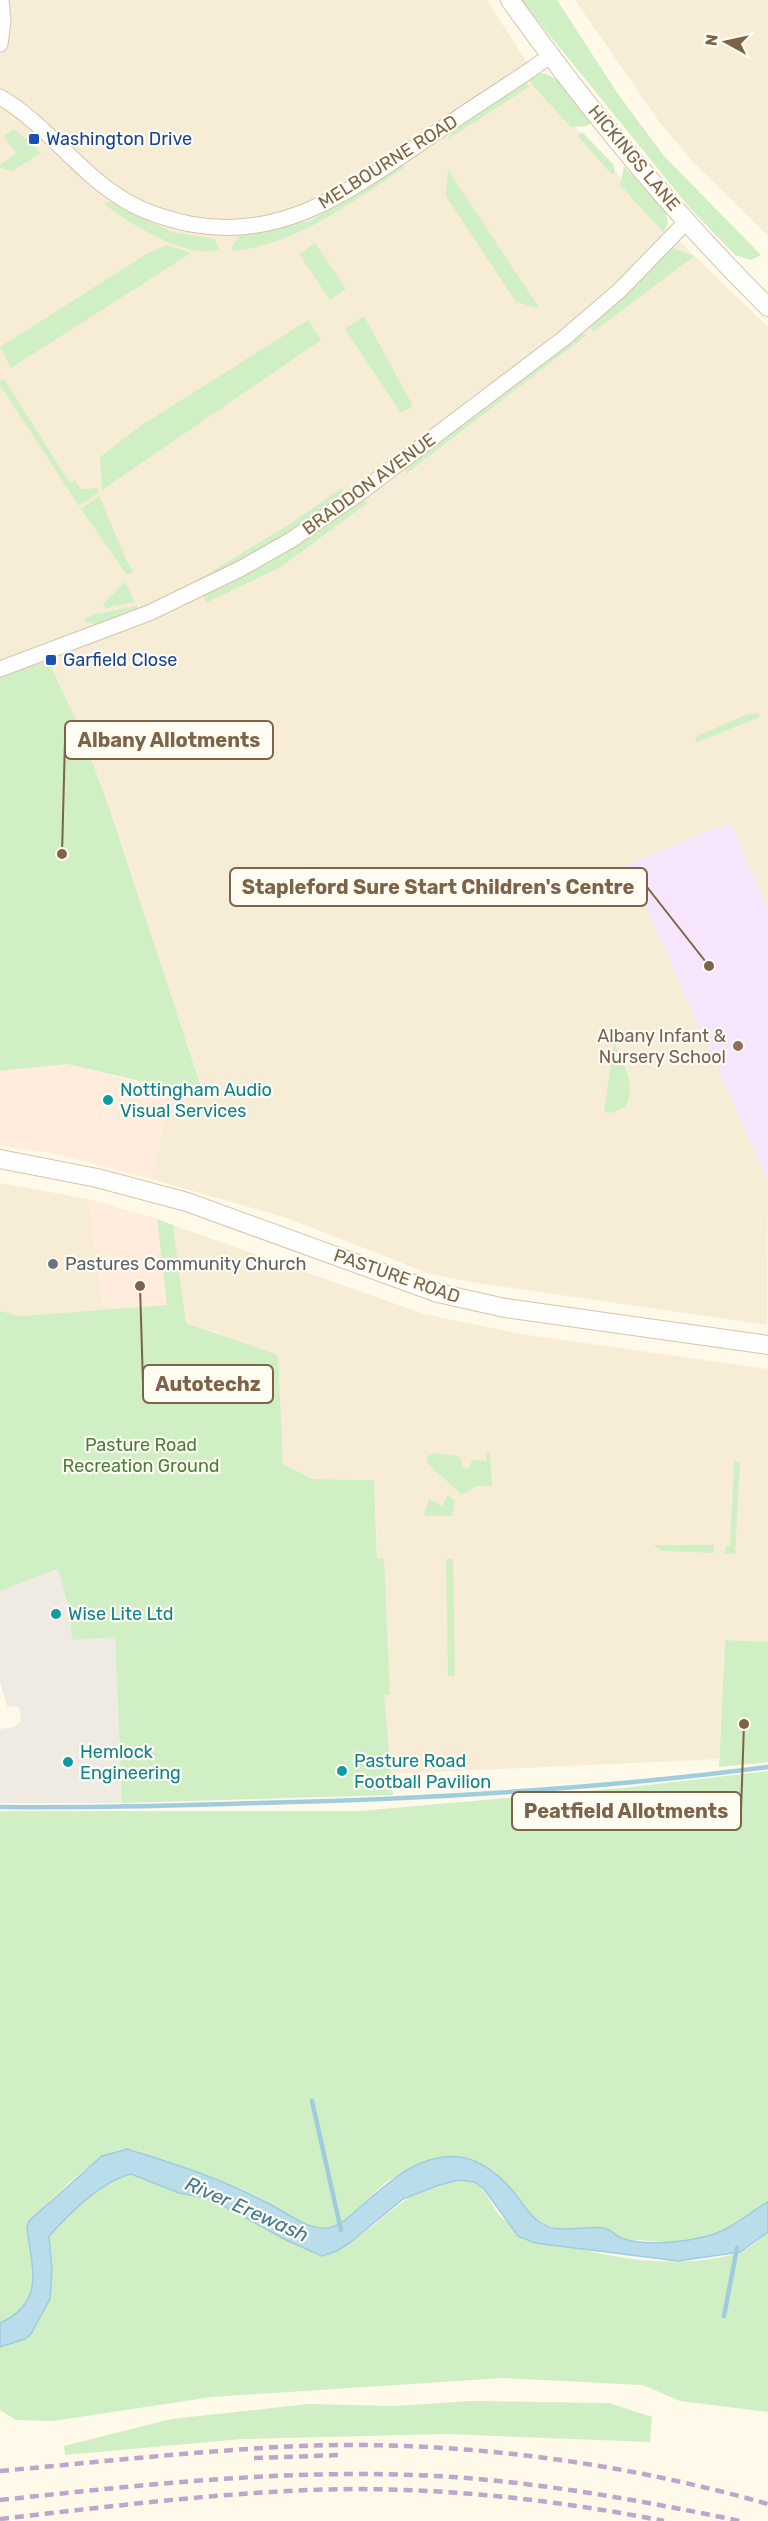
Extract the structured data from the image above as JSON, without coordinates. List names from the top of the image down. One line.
{"streets":{"main road":["HICKINGS LANE","PASTURE ROAD"],"street":["MELBOURNE ROAD","BRADDON AVENUE"]},"crossings":[["HICKINGS LANE","MELBOURNE ROAD"],["HICKINGS LANE","BRADDON AVENUE"]],"water":["River Erewash"],"parks":["Pasture Road Recreation Ground"],"places":{"transit":["Washington Drive","Garfield Close"],"other":["Albany Allotments","Stapleford Sure Start Children's Centre","Albany Infant & Nursery School","Nottingham Audio Visual Services","Pastures Community Church","Autotechz","Wise Lite Ltd","Peatfield Allotments","Hemlock Engineering","Pasture Road Football Pavilion"]},"north":"left"}
